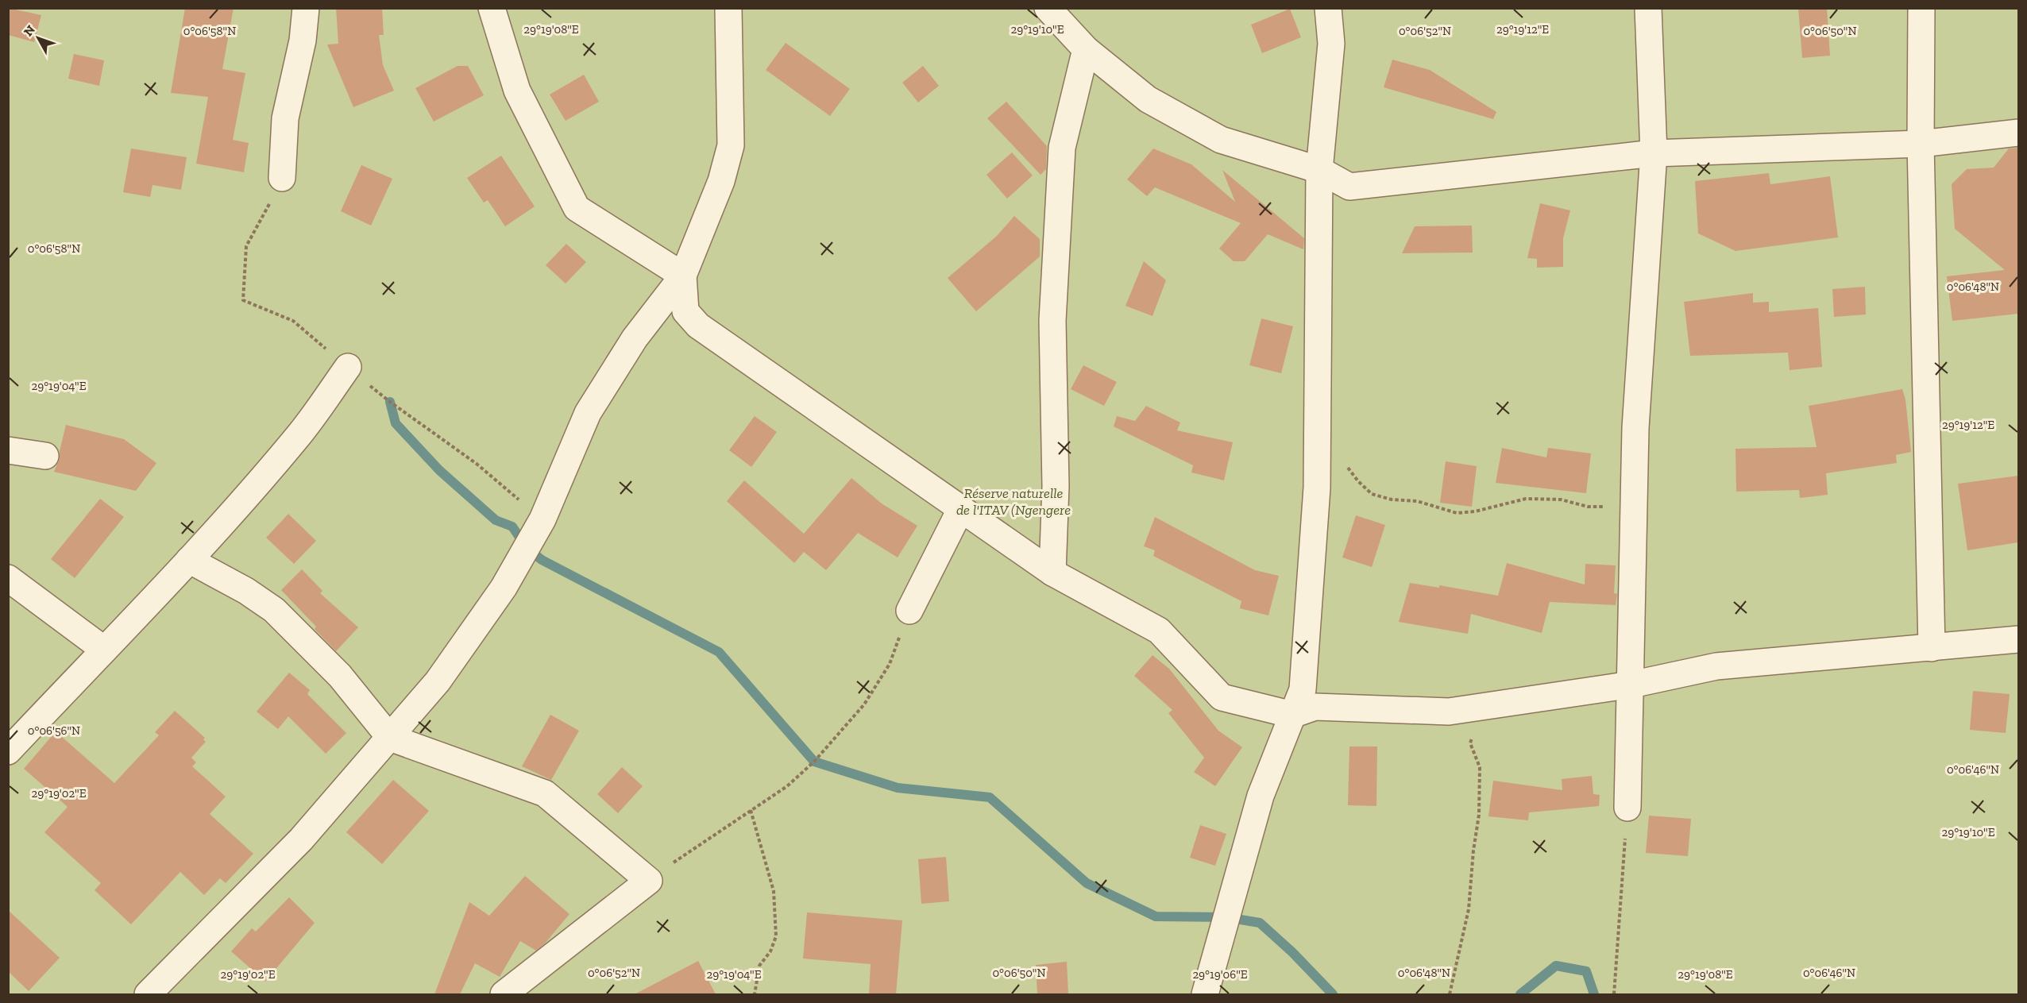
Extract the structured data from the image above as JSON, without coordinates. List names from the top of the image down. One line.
{"parks":["Réserve naturelle de l'ITAV (Ngengere"],"north":"top left","coordinates":["29°19'10\"E","29°19'08\"E","29°19'12\"E","0°06'58\"N","0°06'52\"N","0°06'50\"N","0°06'48\"N","29°19'04\"E","0°06'56\"N","0°06'46\"N","29°19'02\"E","29°19'06\"E"]}
